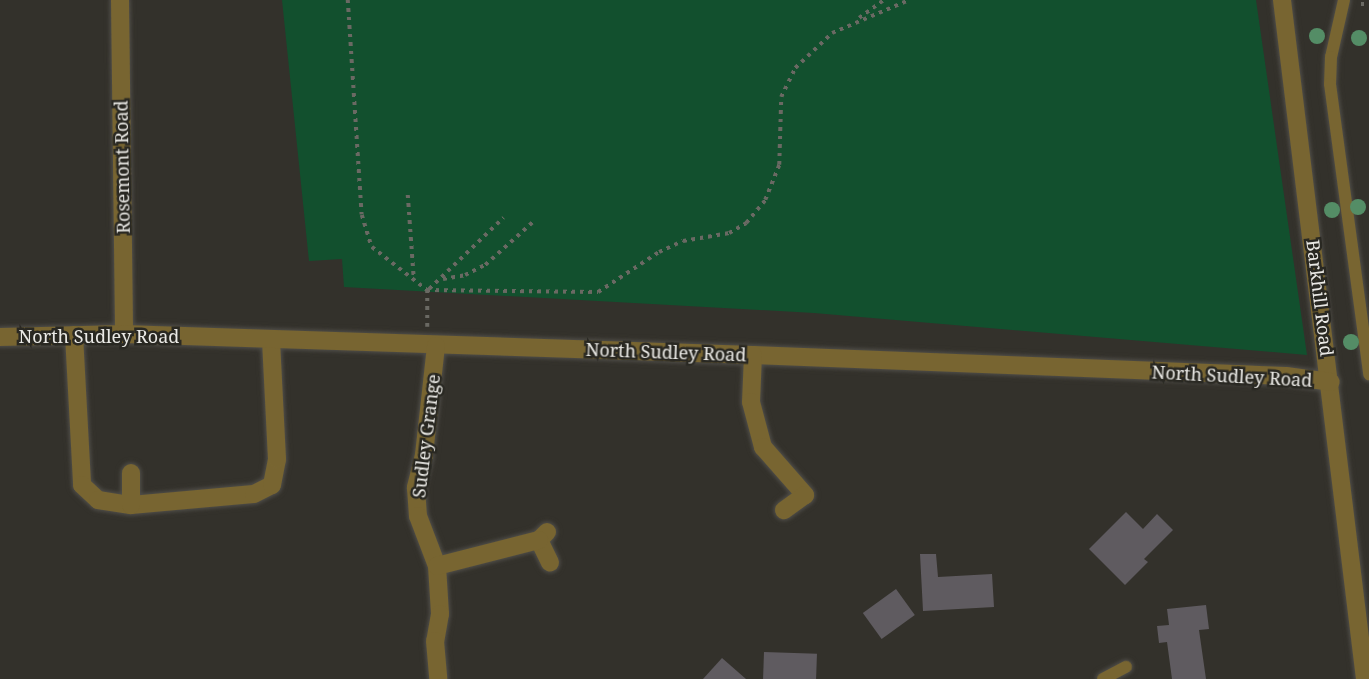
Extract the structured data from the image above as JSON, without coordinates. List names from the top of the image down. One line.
{"streets":{"street":["Rosemont Road","Barkhill Road","North Sudley Road","Sudley Grange"]},"crossings":[["Rosemont Road","North Sudley Road"],["Barkhill Road","North Sudley Road"],["North Sudley Road","Sudley Grange"]]}
